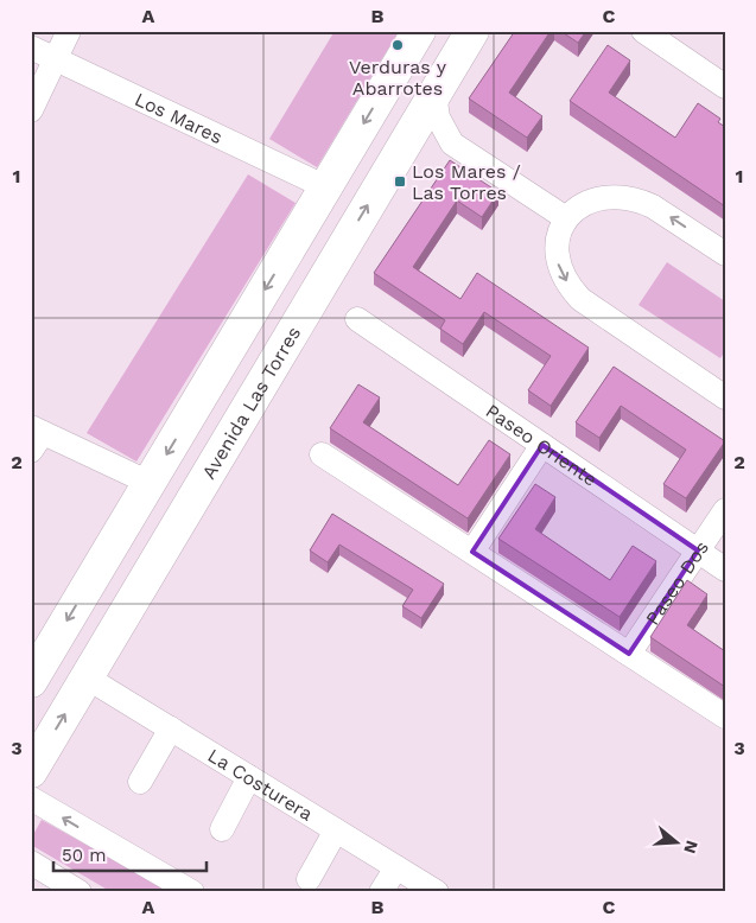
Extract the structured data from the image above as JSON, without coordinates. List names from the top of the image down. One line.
{"streets":{"main road":["Avenida Las Torres"],"street":["Los Mares","Paseo Oriente","Paseo Dos","La Costurera"]},"crossings":[["Avenida Las Torres","La Costurera"],["Paseo Oriente","Paseo Dos"]],"places":{"other":["Verduras y Abarrotes"],"transit":["Los Mares / Las Torres"]},"scale_bar":"50 m","north":"right","grid":{"columns":["A","B","C"],"rows":["1","2","3"]}}
